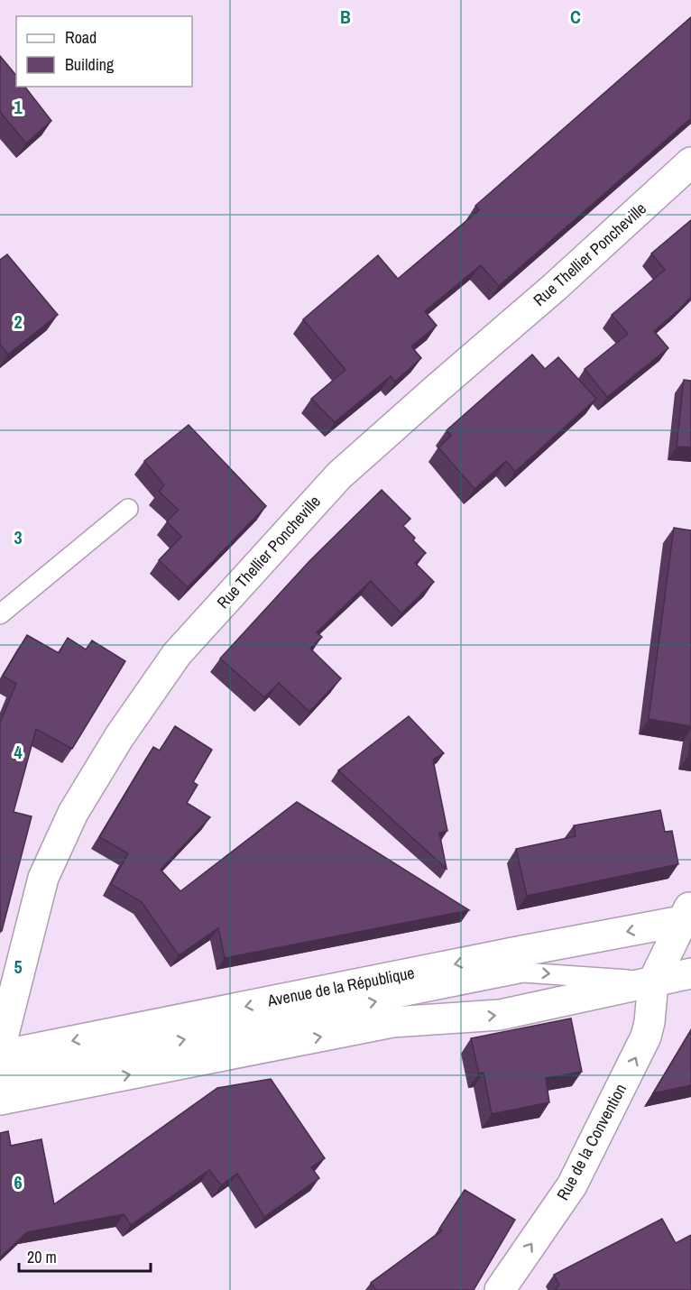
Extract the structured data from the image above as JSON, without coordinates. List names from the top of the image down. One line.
{"streets":{"street":["Rue Thellier Poncheville","Avenue de la République","Rue de la Convention"]},"crossings":[["Rue Thellier Poncheville","Avenue de la République"]],"one_way":["Rue de la Convention"],"legend":["Road","Building"],"scale_bar":"20 m","grid":{"columns":["B","C"],"rows":["1","2","3","4","5","6"]}}
